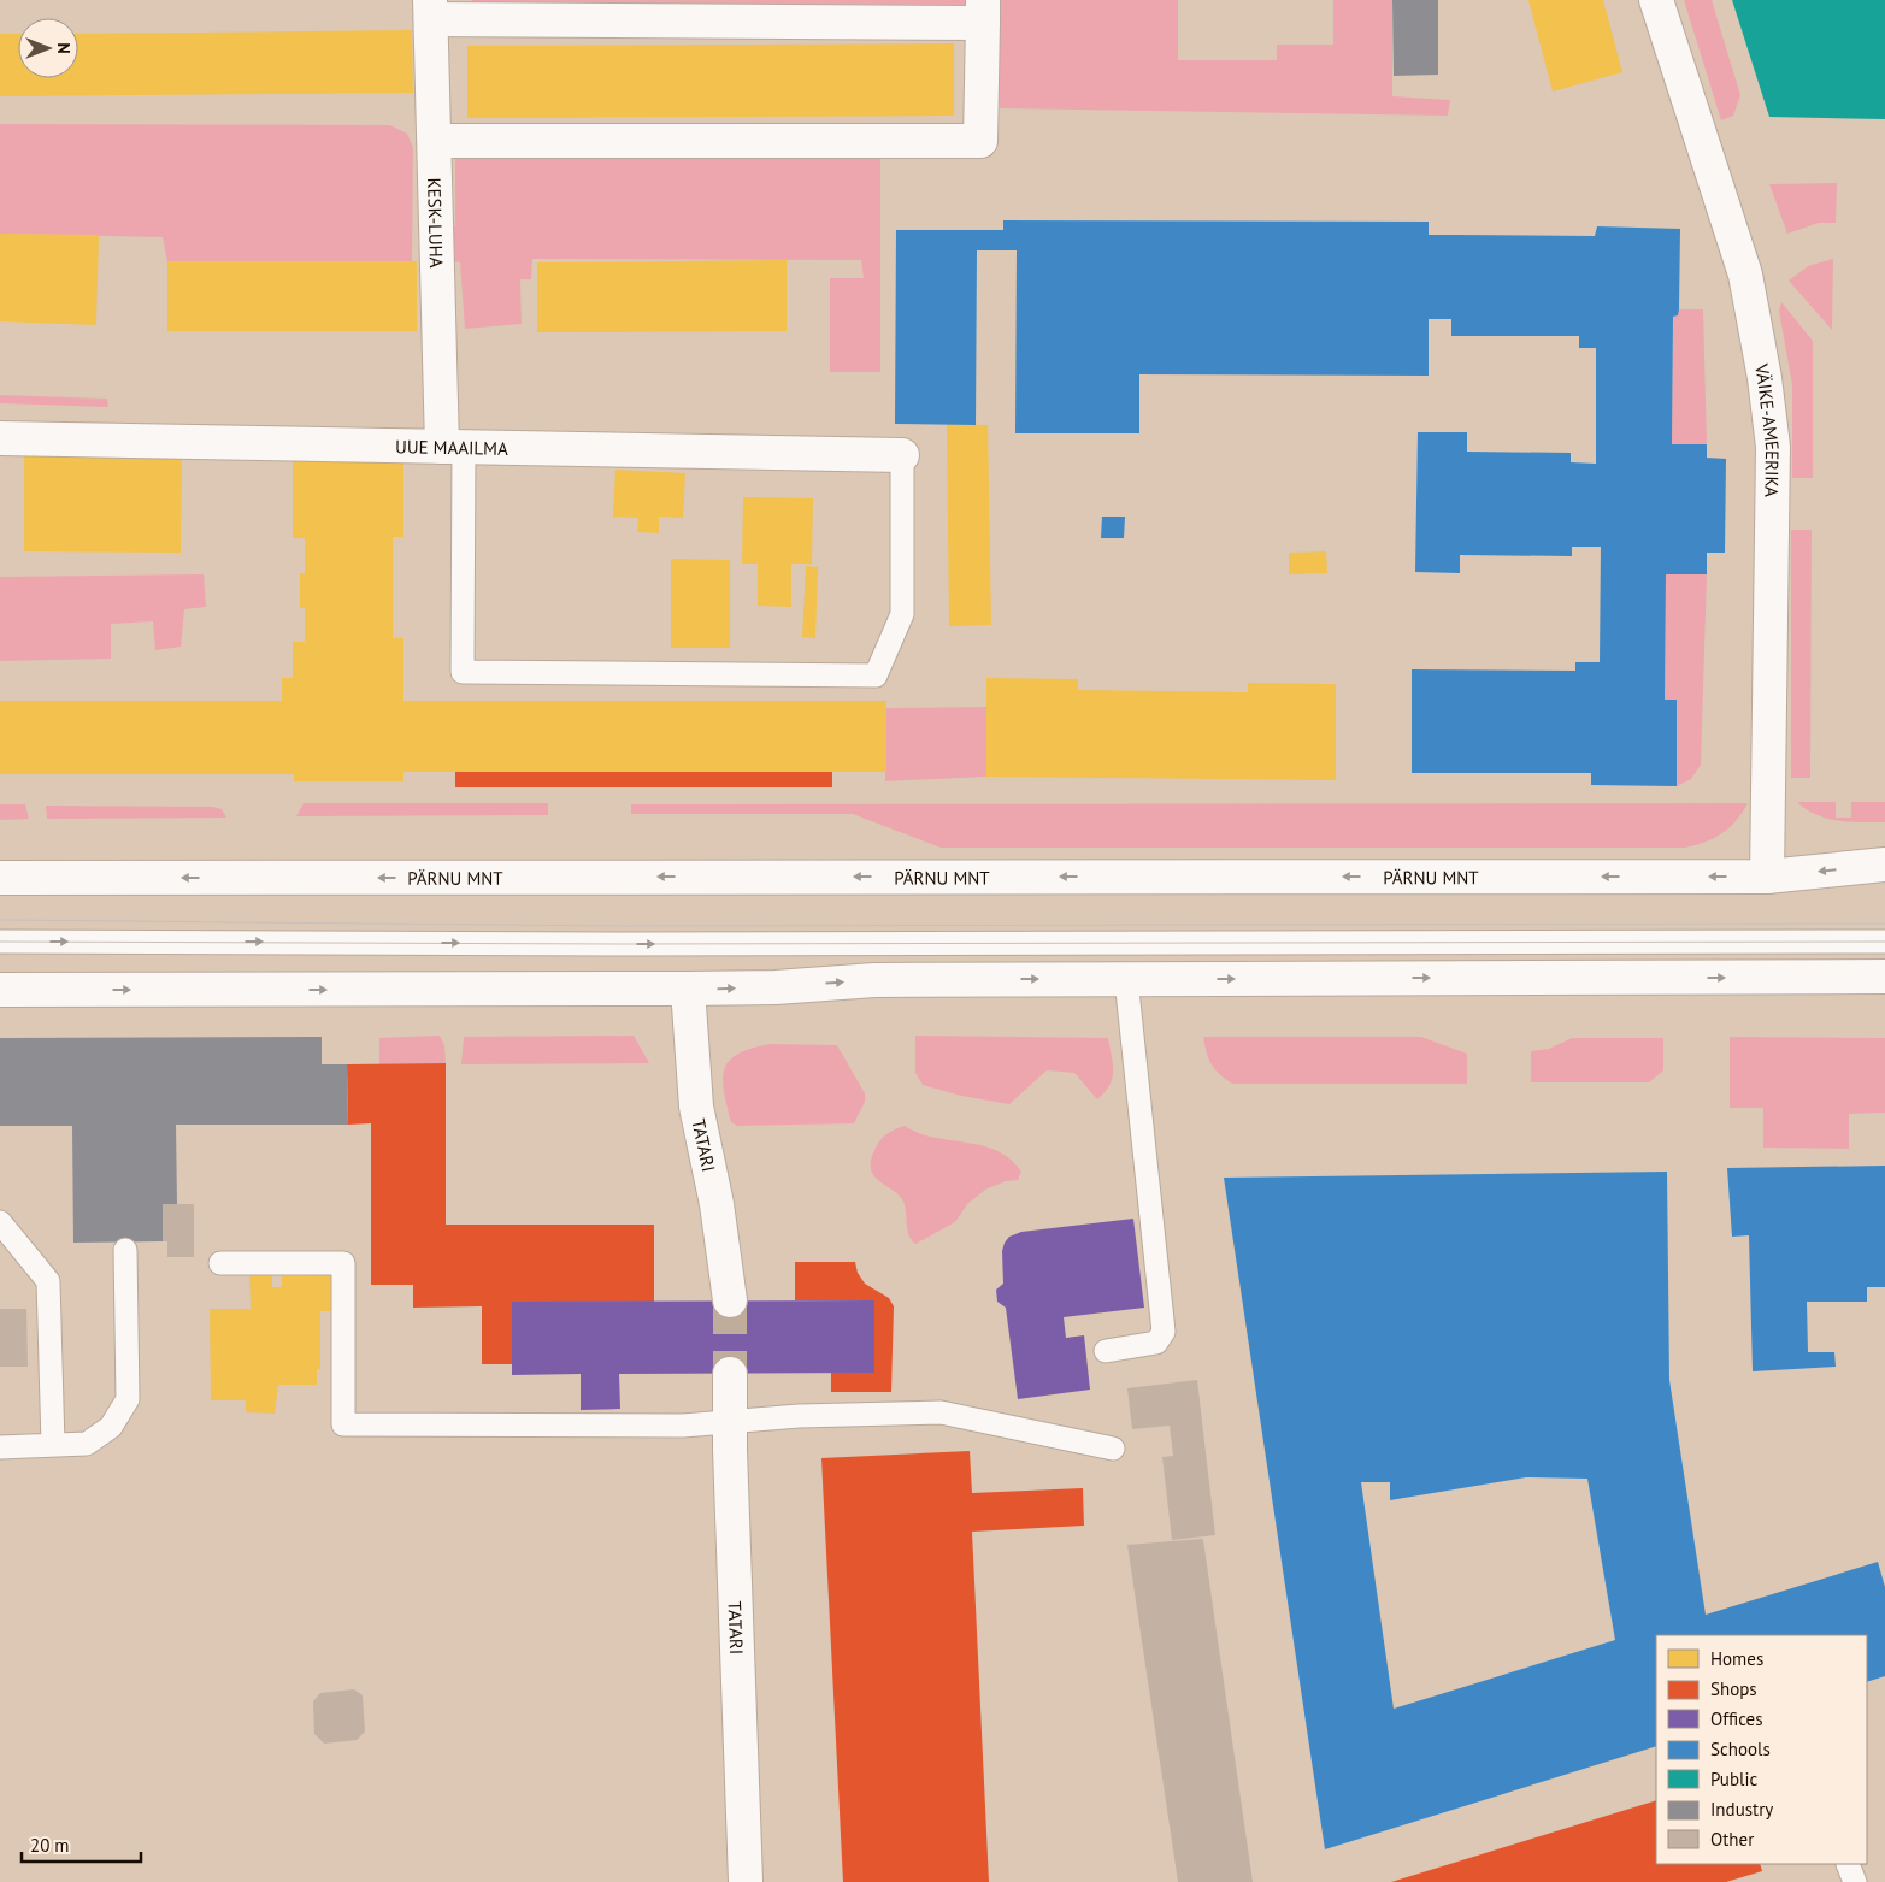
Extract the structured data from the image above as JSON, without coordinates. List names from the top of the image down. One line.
{"streets":{"street":["KESK-LUHA","VÄIKE-AMEERIKA","UUE MAAILMA","PÄRNU MNT","TATARI"]},"crossings":[["KESK-LUHA","UUE MAAILMA"],["VÄIKE-AMEERIKA","PÄRNU MNT"]],"legend":["Homes","Shops","Offices","Schools","Public","Industry","Other"],"scale_bar":"20 m","north":"right"}
